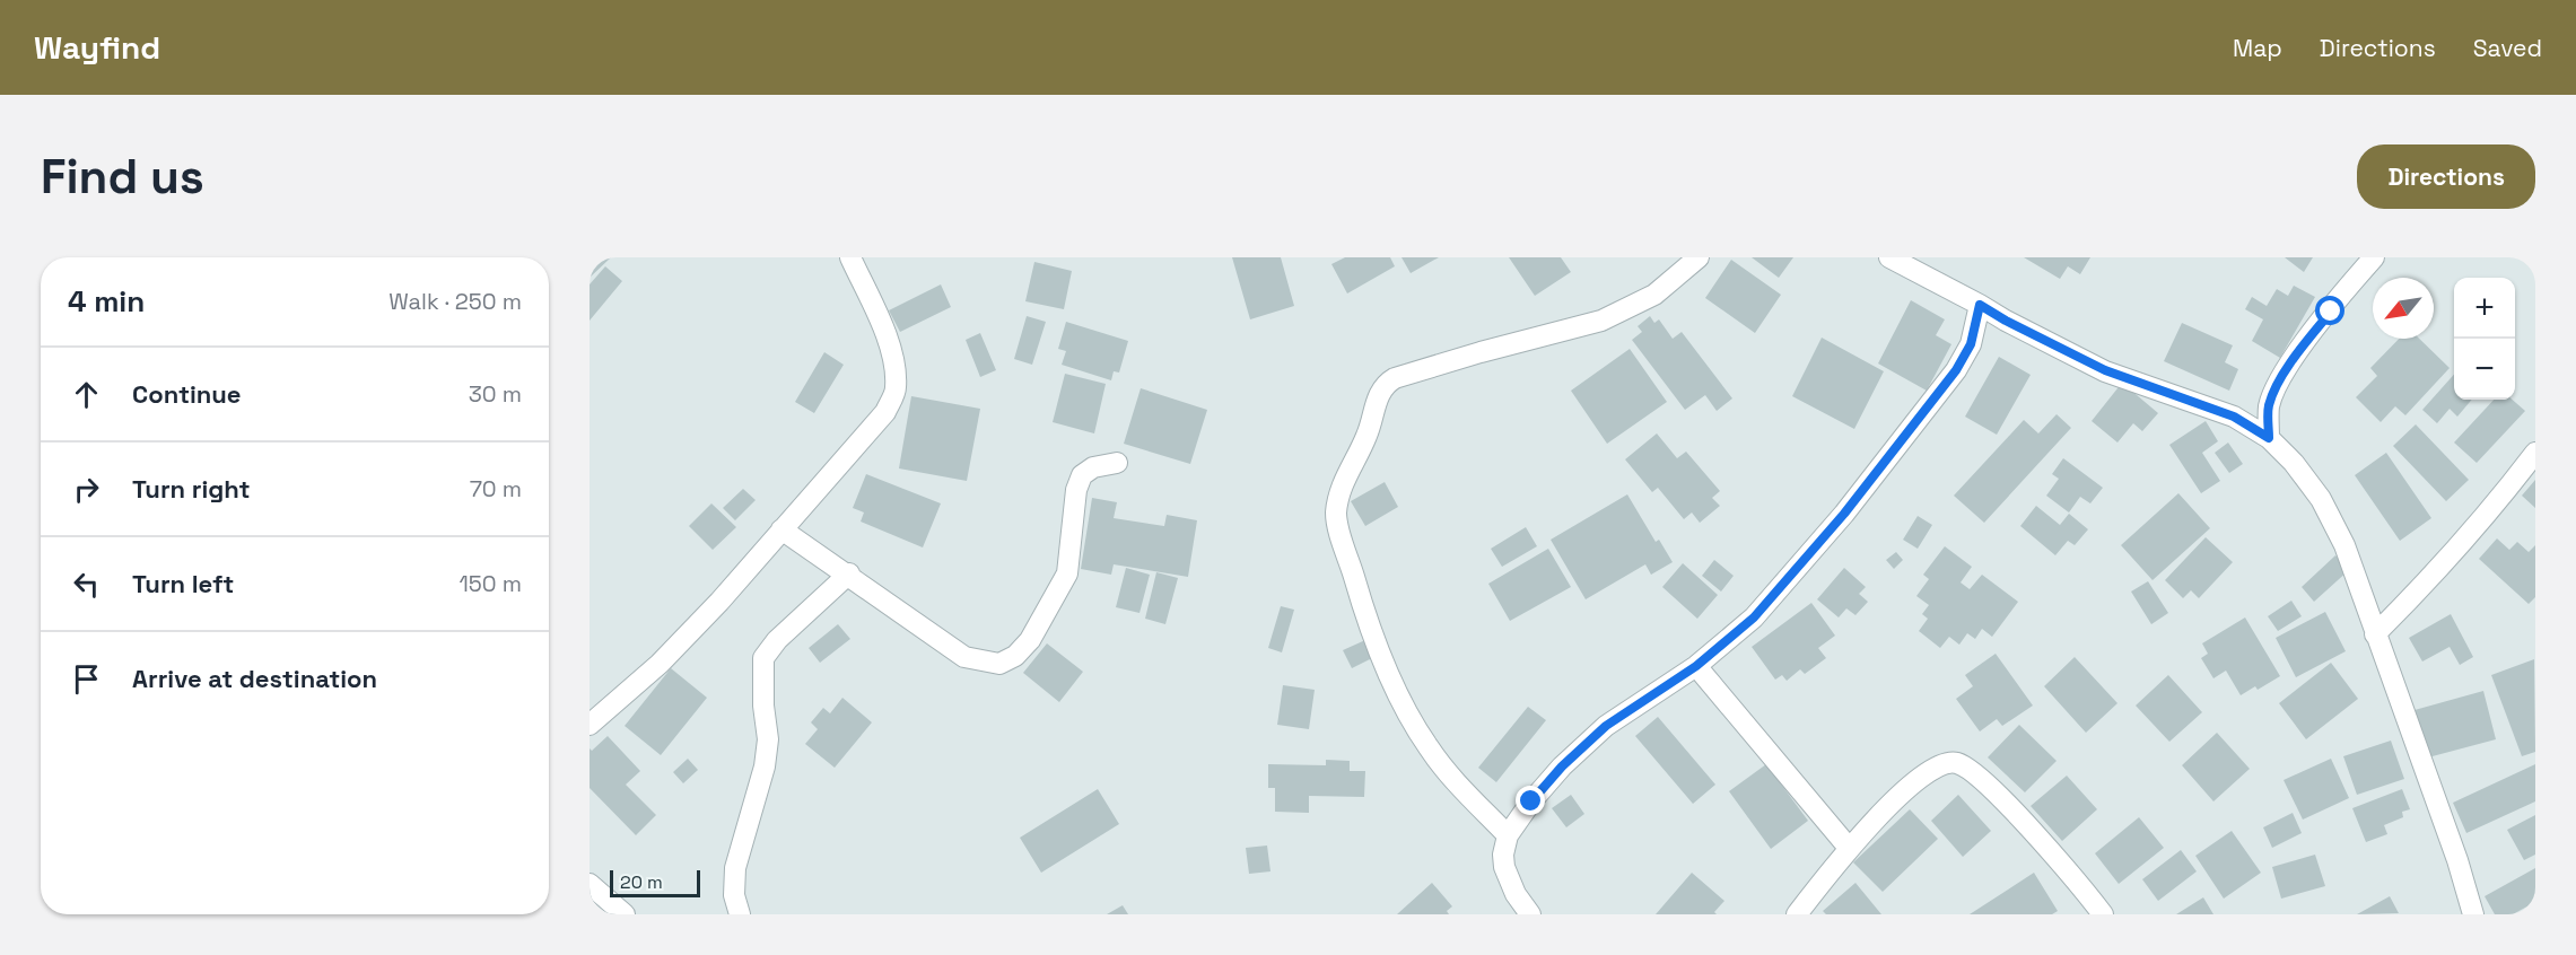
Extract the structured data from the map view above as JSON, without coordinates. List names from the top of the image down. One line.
{"scale_bar":"20 m","north":"bottom left","page":{"header":"Wayfind","nav":["Map","Directions","Saved"],"buttons":"Directions","title":"Find us","heading":["4 min","Walk · 250 m"],"map_buttons":["+","−"],"list":[["Continue","30 m"],["Turn right","70 m"],["Turn left","150 m"],"Arrive at destination"],"scale":"20 m"}}
